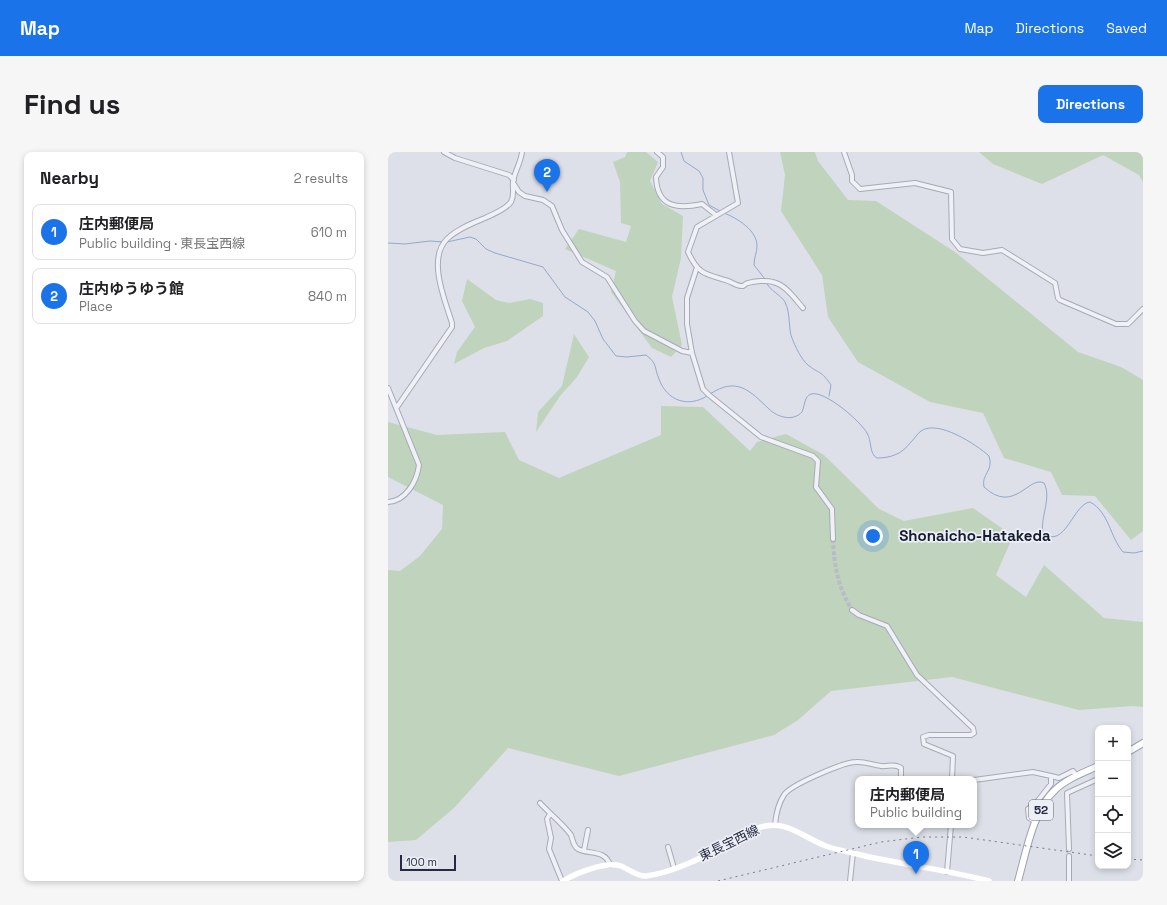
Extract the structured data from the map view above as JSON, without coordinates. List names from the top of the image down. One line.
{"streets":{"main road":["52","東長宝西線"]},"districts":["Shonaicho-Hatakeda"],"scale_bar":"100 m","page":{"header":"Map","nav":["Map","Directions","Saved"],"buttons":"Directions","title":"Find us","heading":["Nearby","2 results"],"pins":["2","1"],"list":[{"mark":"1","name":"庄内郵便局","note":"Public building · 東長宝西線","value":"610 m"},{"mark":"2","name":"庄内ゆうゆう館","note":"Place","value":"840 m"}],"map_buttons":["+","−"],"popup":["庄内郵便局","Public building"],"scale":"100 m"}}
